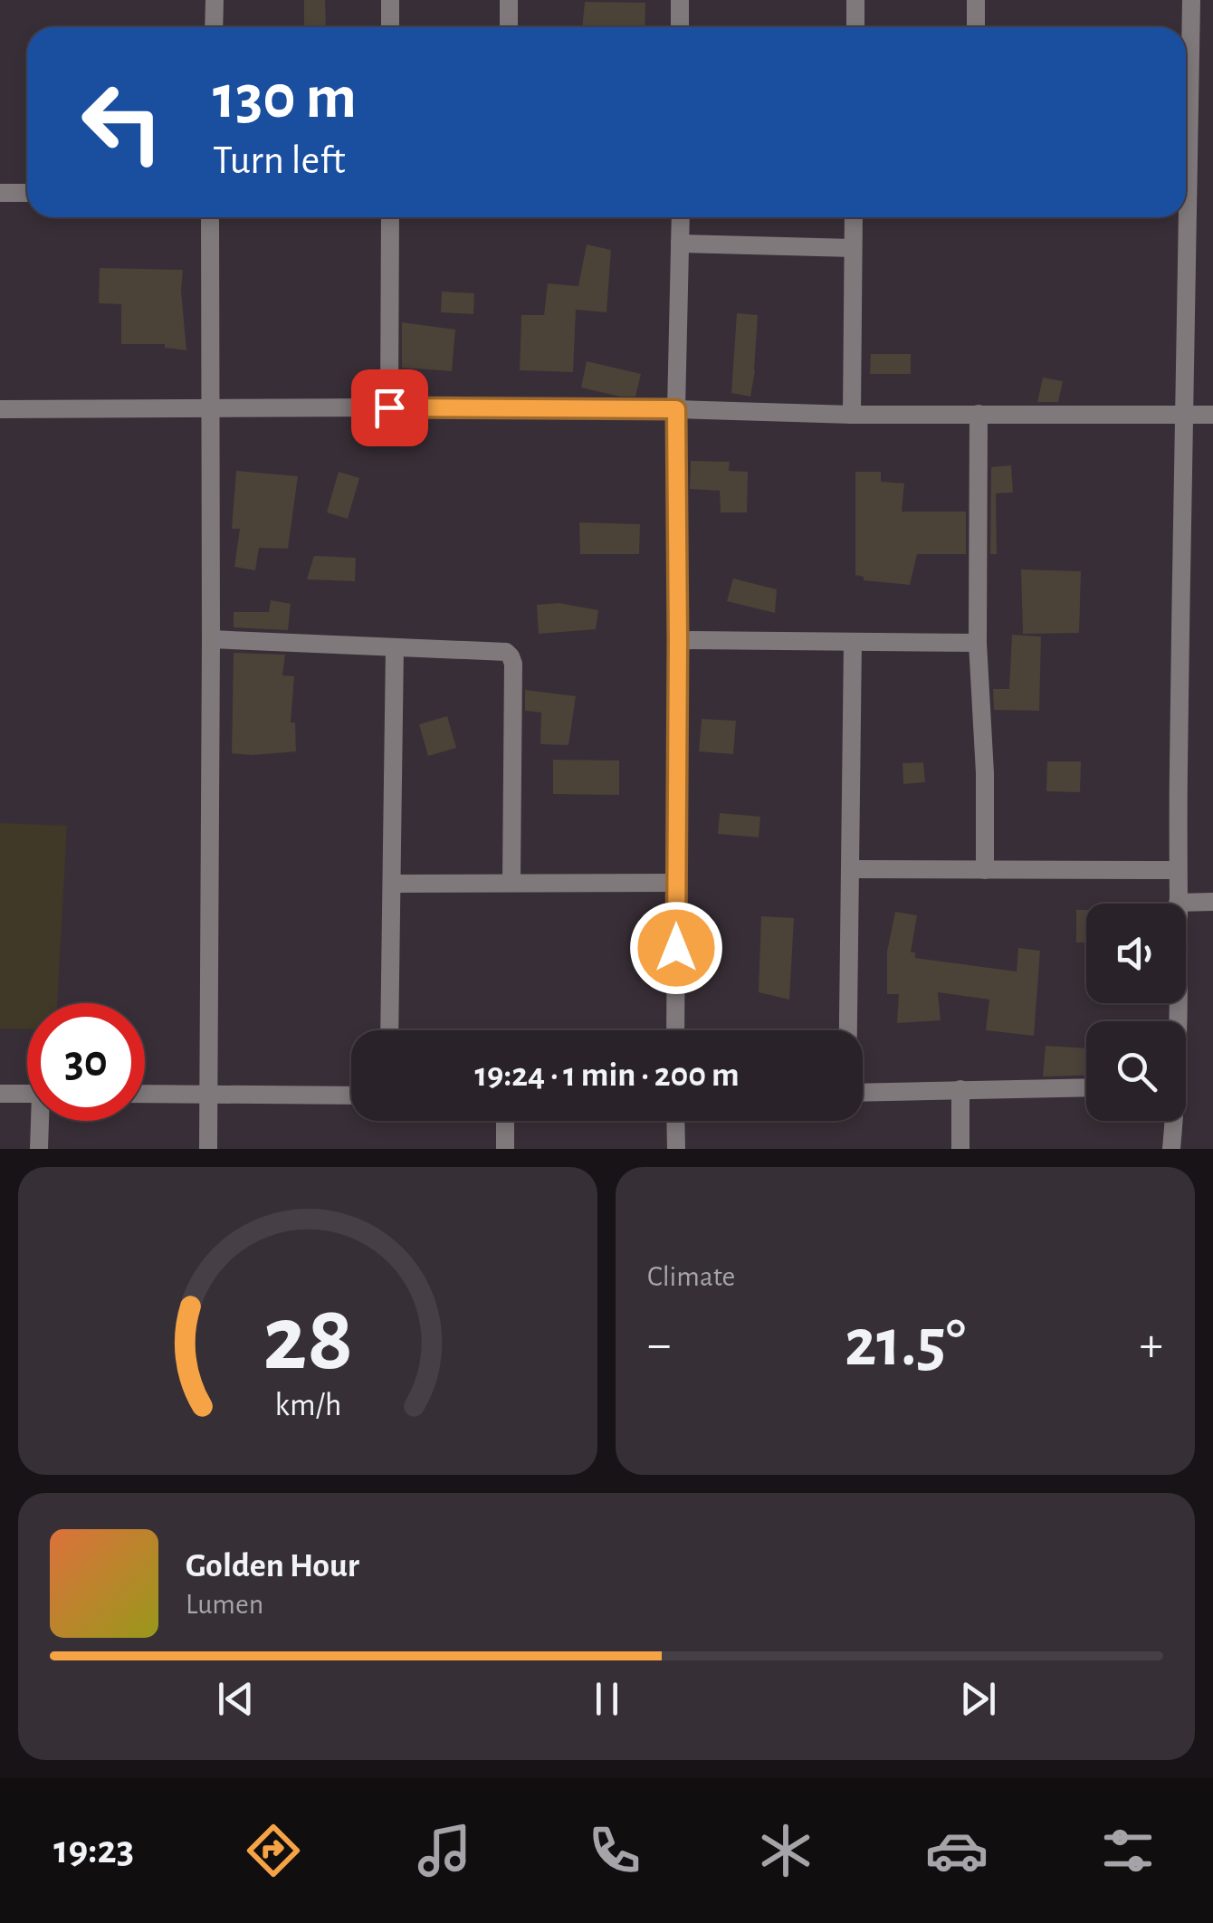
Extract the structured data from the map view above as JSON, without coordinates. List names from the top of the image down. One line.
{"page":{"turn":["130 m","Turn left"],"limit":"30","trip":"19:24 · 1 min · 200 m","tile":"Climate","heat":["−","21.5°","+"],"song":["Golden Hour","Lumen"],"tabs":"19:23","gauge":["28","km/h"]}}
